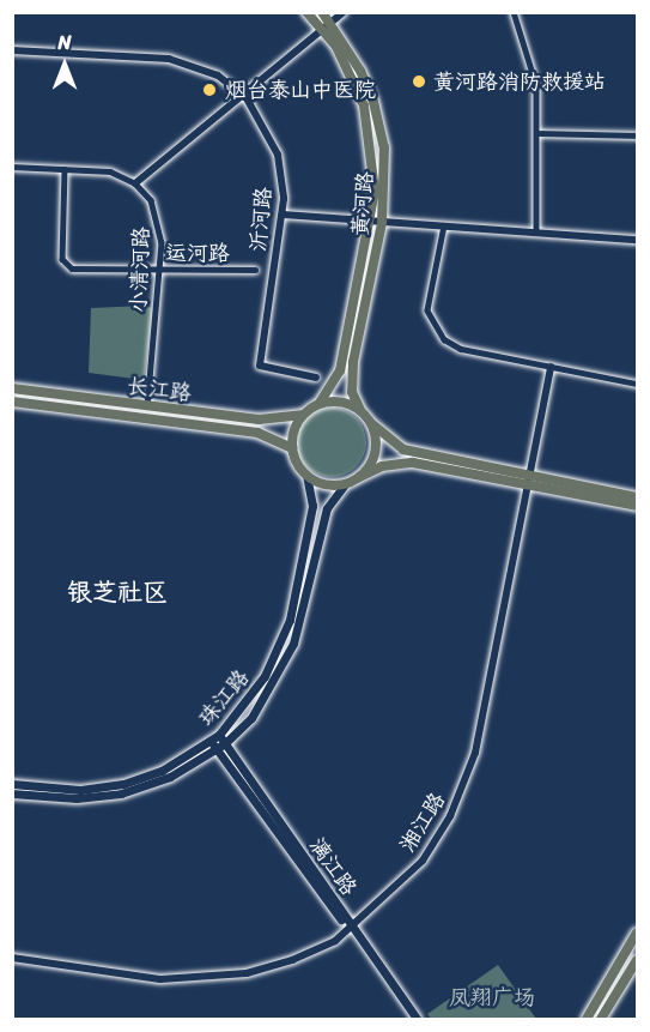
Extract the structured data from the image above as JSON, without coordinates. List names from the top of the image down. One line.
{"streets":{"main road":["黄河路","长江路","珠江路","漓江路"],"street":["沂河路","运河路","小清河路","湘江路"]},"crossings":[["黄河路","长江路"],["黄河路","珠江路"],["运河路","小清河路"],["小清河路","长江路"],["长江路","珠江路"],["珠江路","漓江路"],["湘江路","漓江路"]],"districts":["银芝社区"],"parks":["凤翔广场"],"places":["黄河路消防救援站","烟台泰山中医院"],"north":"top"}
